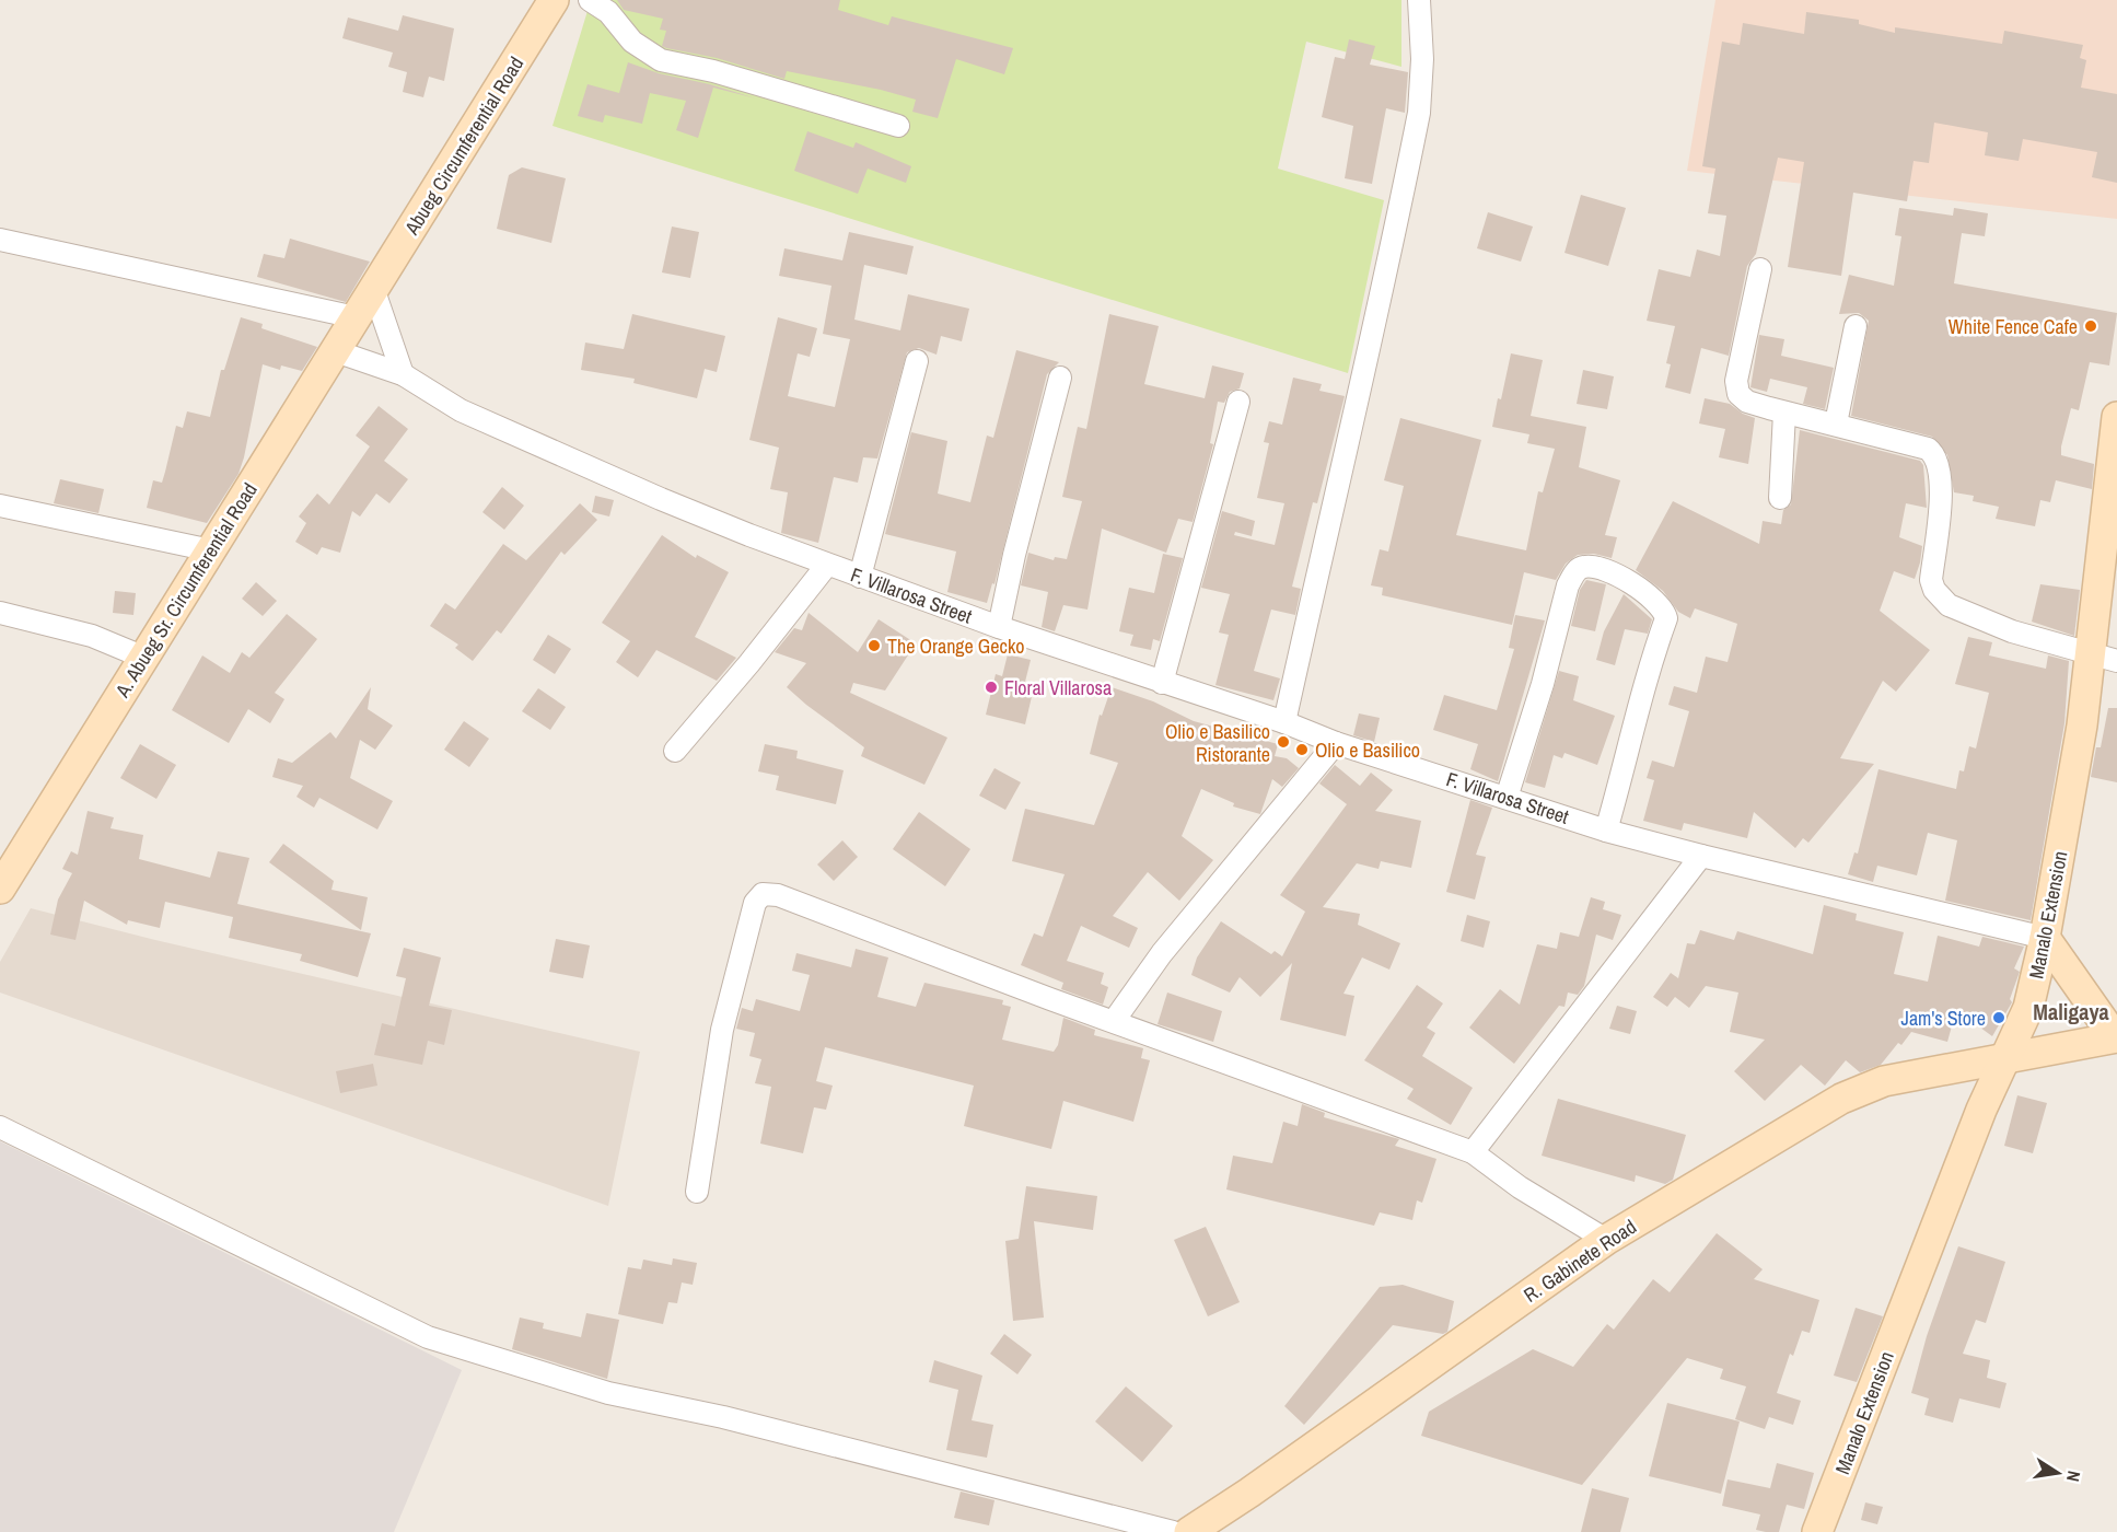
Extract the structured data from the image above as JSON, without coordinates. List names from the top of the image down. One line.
{"streets":{"street":["Abueg Circumferential Road","A. Abueg Sr. Circumferential Road","F. Villarosa Street","Manalo Extension","R. Gabinete Road"]},"crossings":[["Abueg Circumferential Road","A. Abueg Sr. Circumferential Road"],["A. Abueg Sr. Circumferential Road","F. Villarosa Street"],["F. Villarosa Street","Manalo Extension"],["Manalo Extension","R. Gabinete Road"]],"districts":["Maligaya"],"places":["White Fence Cafe","The Orange Gecko","Floral Villarosa","Olio e Basilico Ristorante","Olio e Basilico","Jam's Store"],"north":"right"}
